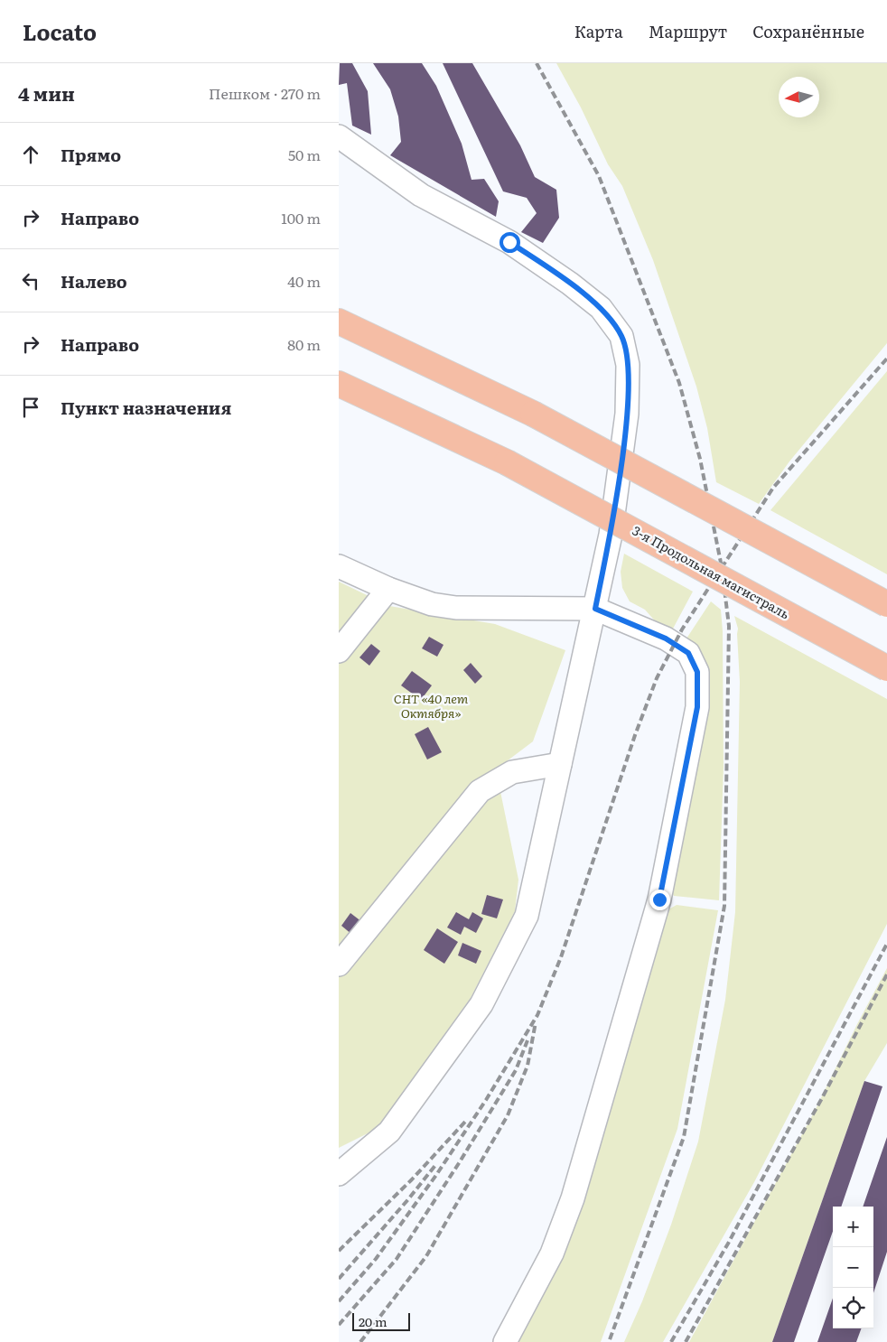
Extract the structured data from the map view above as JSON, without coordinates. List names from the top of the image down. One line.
{"streets":{"highway":["3-я Продольная магистраль"]},"parks":["СНТ «40 лет Октября»"],"scale_bar":"20 m","north":"left","page":{"header":"Locato","nav":["Карта","Маршрут","Сохранённые"],"heading":["4 мин","Пешком · 270 m"],"list":[["Прямо","50 m"],["Направо","100 m"],["Налево","40 m"],["Направо","80 m"],"Пункт назначения"],"map_buttons":["+","−"],"scale":"20 m"}}
